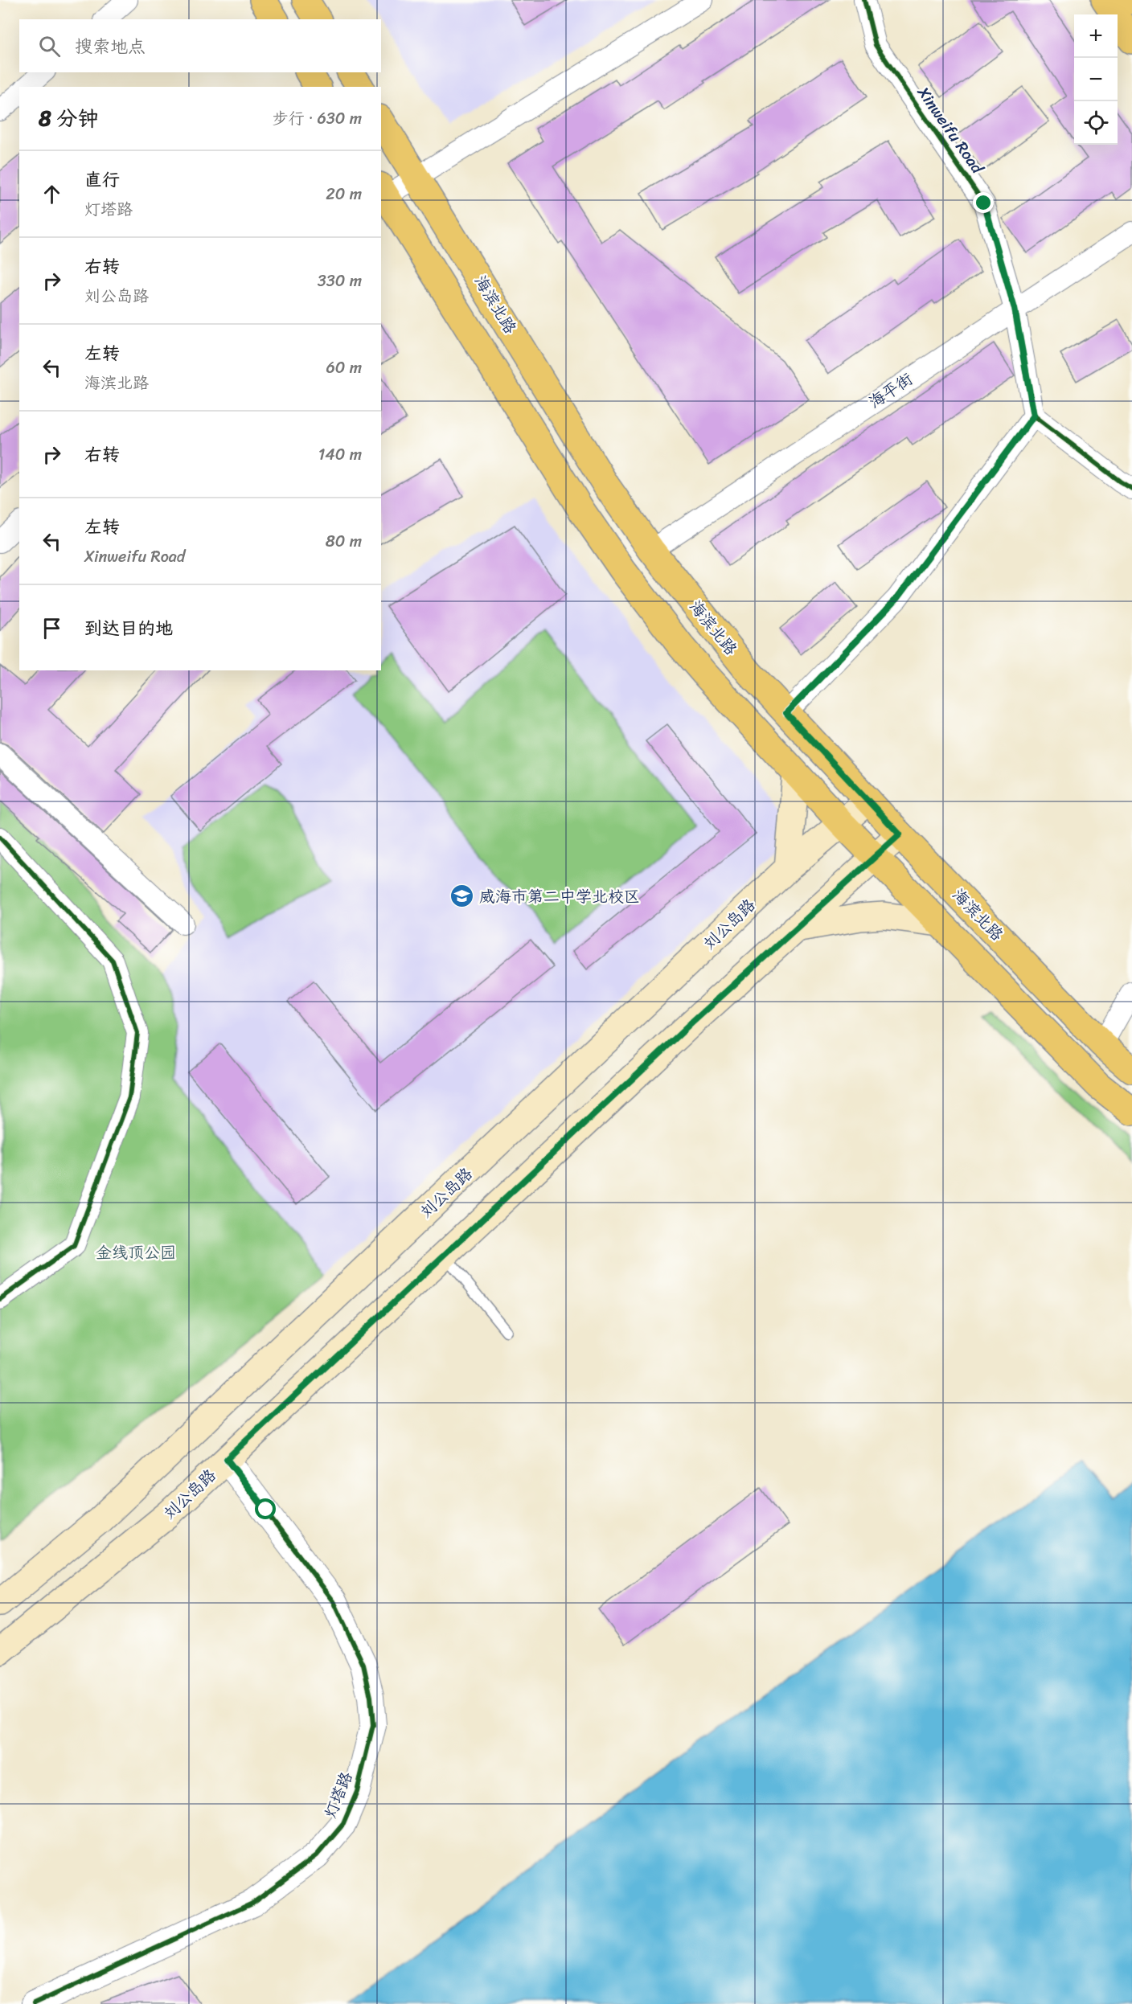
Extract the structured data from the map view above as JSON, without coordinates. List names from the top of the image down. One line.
{"streets":{"main road":["海滨北路","刘公岛路"],"street":["Xinweifu Road","海平街","灯塔路"]},"crossings":[["Xinweifu Road","海平街"],["海滨北路","海平街"],["海滨北路","刘公岛路"],["刘公岛路","灯塔路"]],"parks":["金线顶公园"],"places":{"school or university":["威海市第二中学北校区"]},"page":{"map_buttons":["+","−"],"search":"搜索地点","heading":["8 分钟","步行 · 630 m"],"list":[["直行","灯塔路","20 m"],["右转","刘公岛路","330 m"],["左转","海滨北路","60 m"],["右转","140 m"],["左转","Xinweifu Road","80 m"],"到达目的地"]}}
